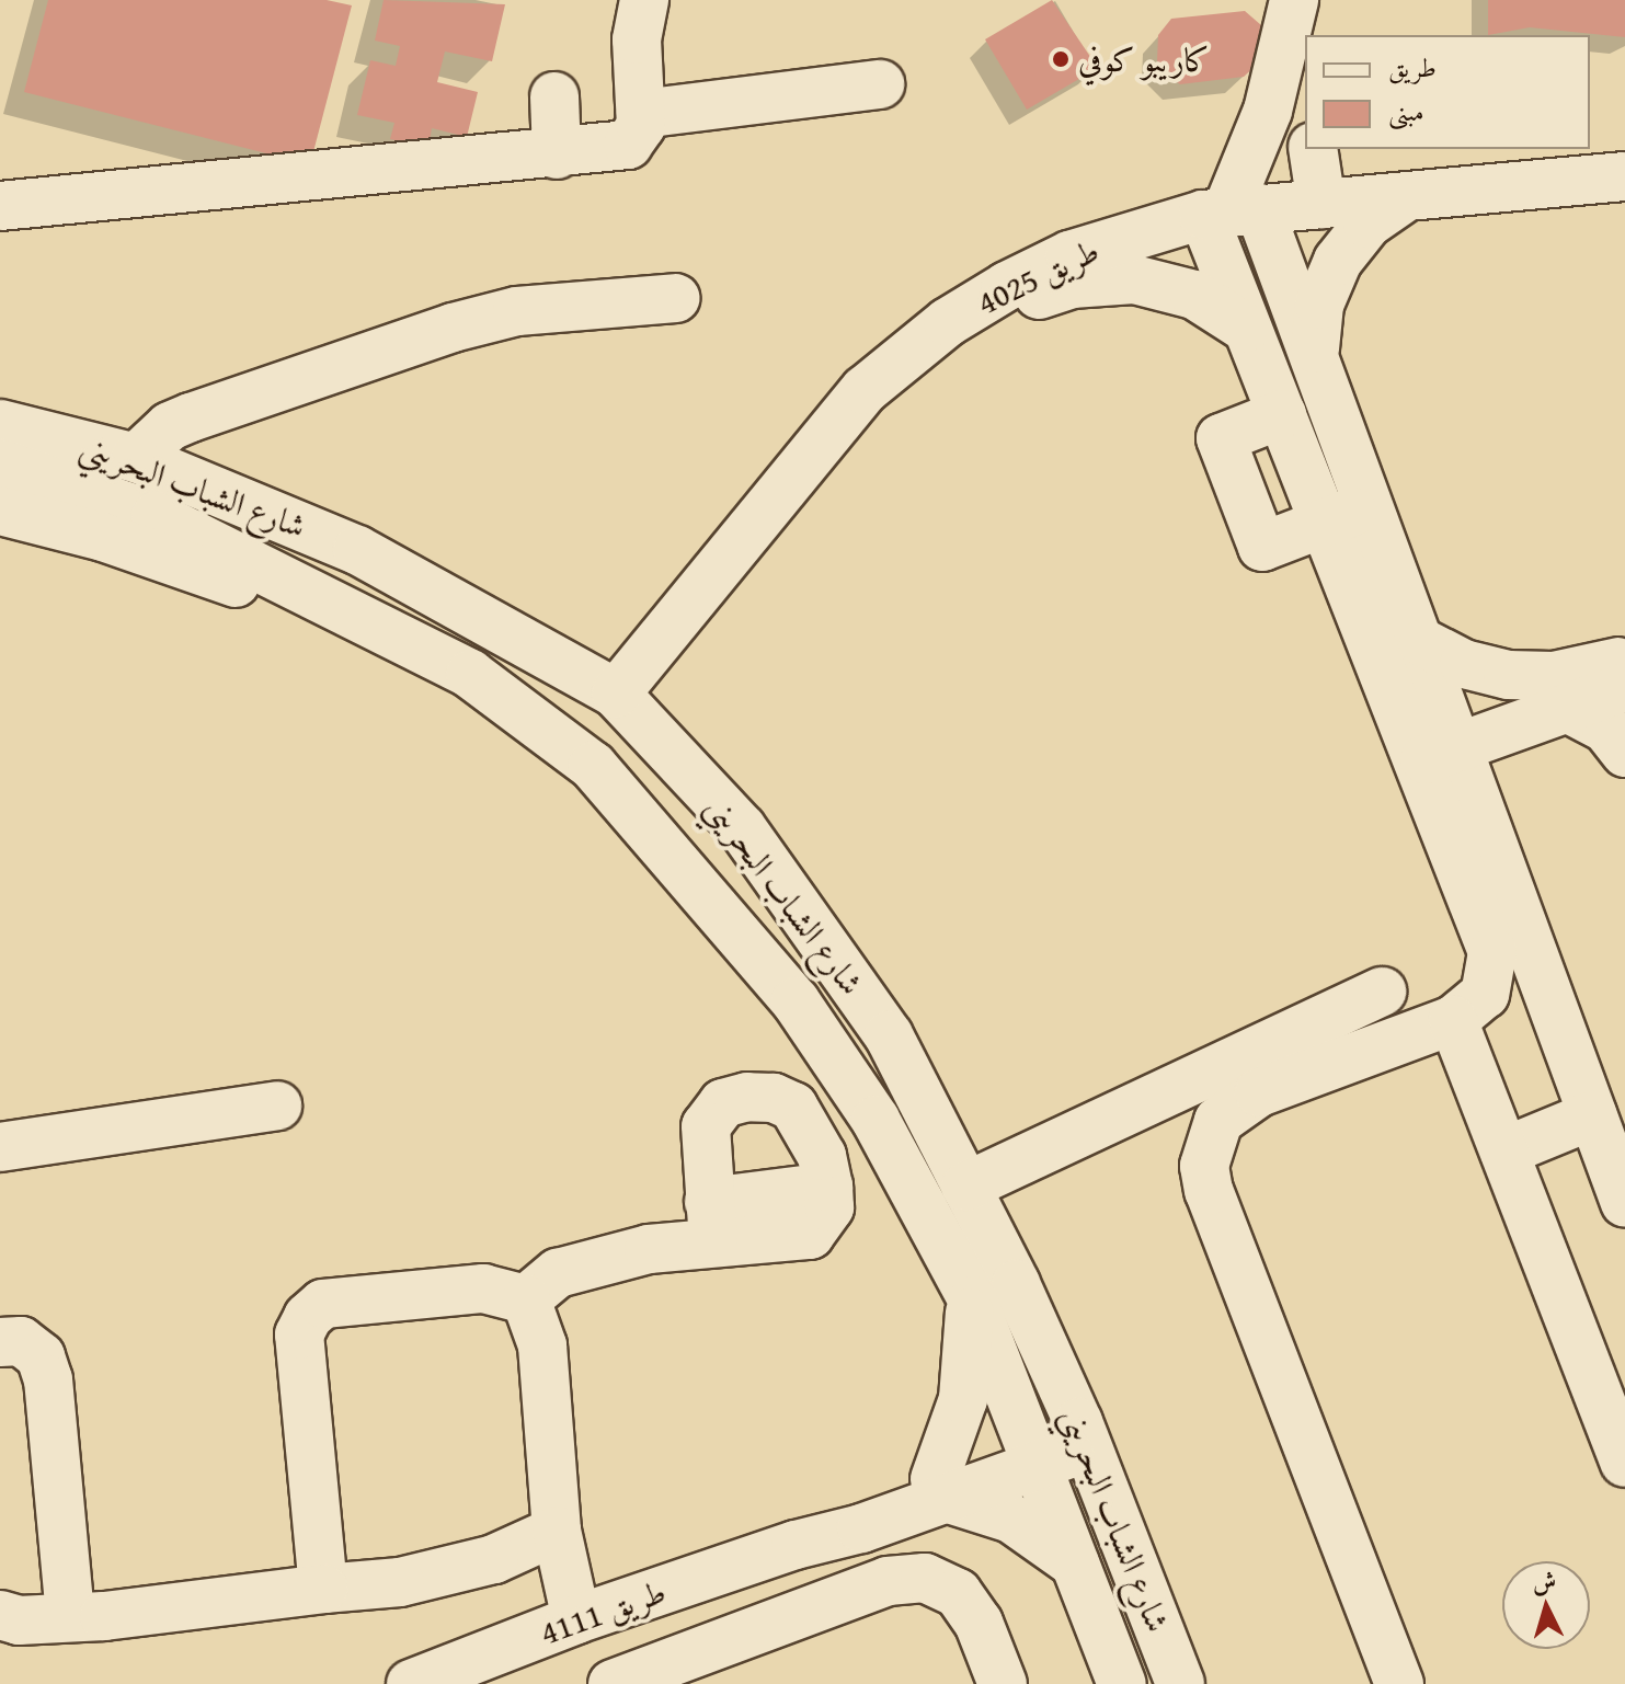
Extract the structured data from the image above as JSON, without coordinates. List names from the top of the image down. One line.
{"streets":{"street":["طريق 4025","شارع الشباب البحريني","طريق 4111"]},"crossings":[["طريق 4025","شارع الشباب البحريني"],["شارع الشباب البحريني","طريق 4111"]],"places":["كاريبو كوفي"],"legend":["طريق","مبنى"],"north":"top"}
